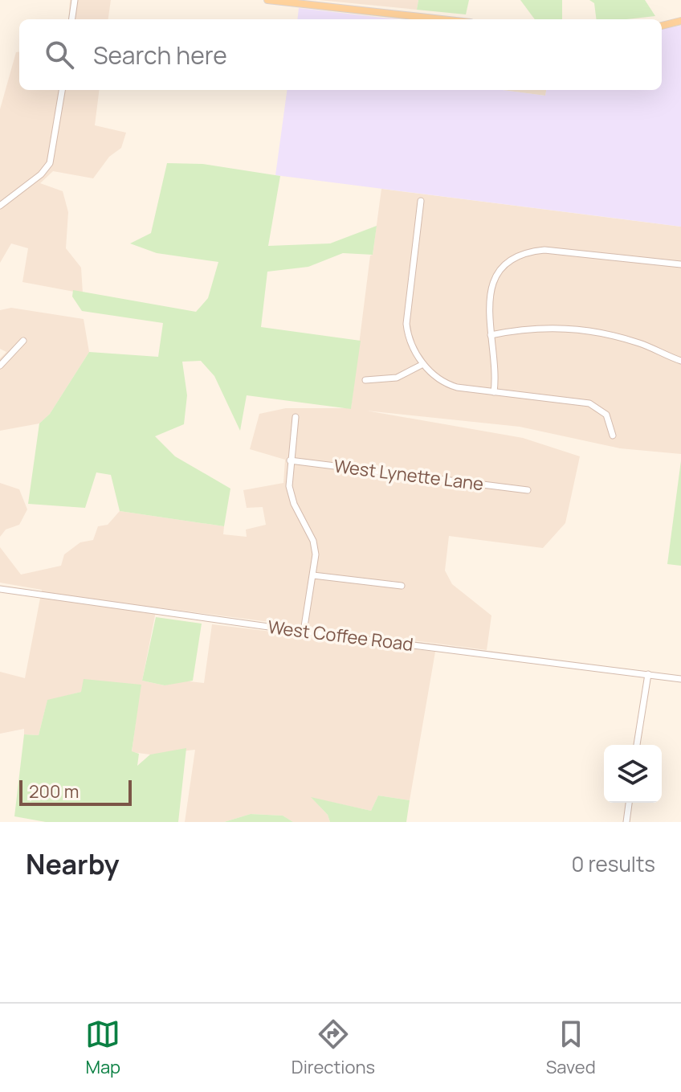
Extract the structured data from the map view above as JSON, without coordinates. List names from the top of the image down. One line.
{"streets":{"street":["West Lynette Lane","West Coffee Road"]},"scale_bar":"200 m","page":{"search":"Search here","scale":"200 m","heading":["Nearby","0 results"],"nav":["Map","Directions","Saved"]}}
